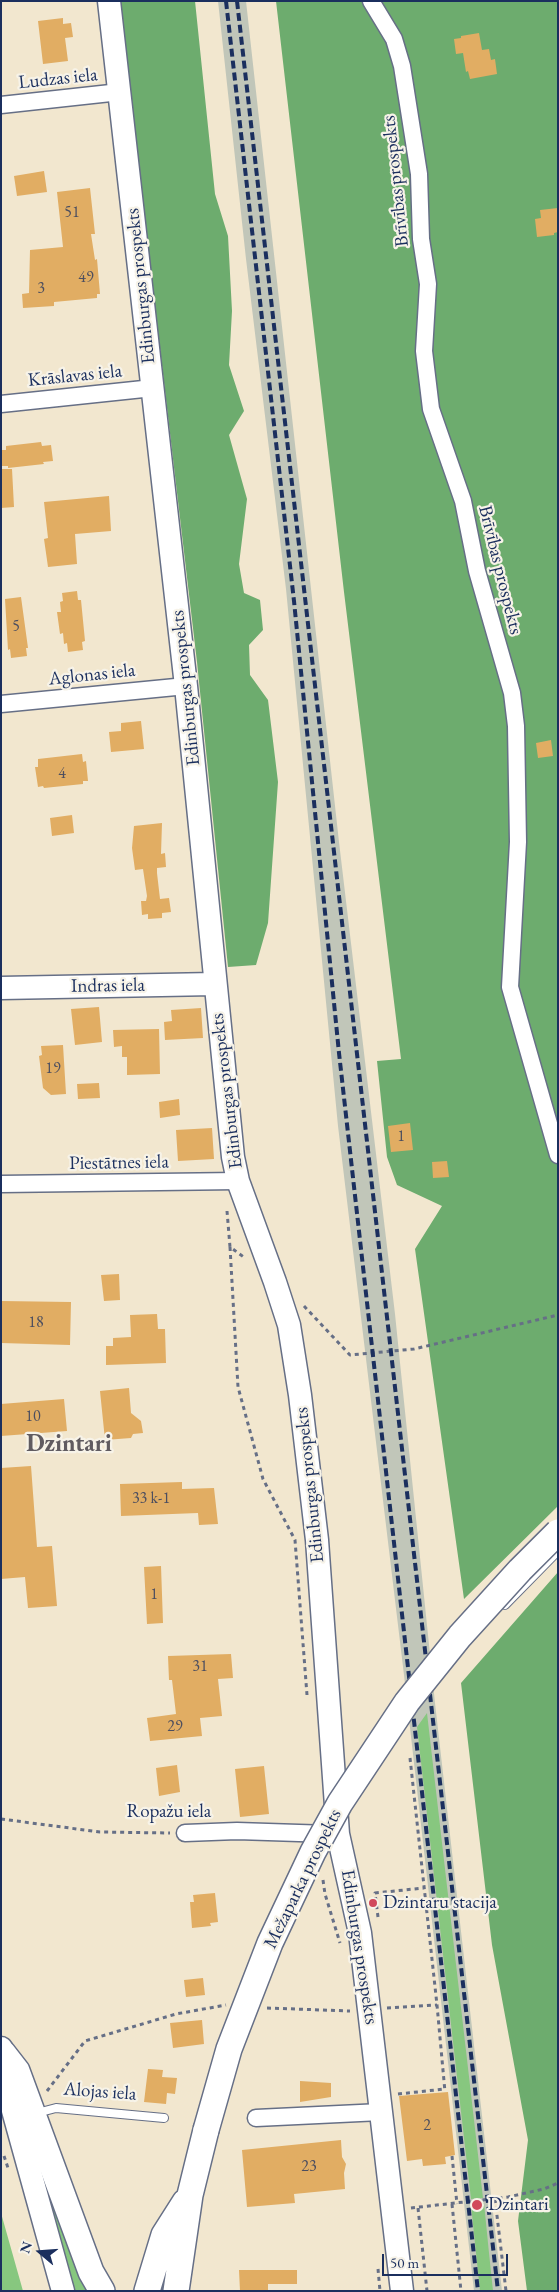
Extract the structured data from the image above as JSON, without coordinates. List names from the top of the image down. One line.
{"streets":{"main road":["Mežaparka prospekts"],"street":["Ludzas iela","Brīvības prospekts","Edinburgas prospekts","Krāslavas iela","Aglonas iela","Indras iela","Piestātnes iela","Ropažu iela"],"lane":["Alojas iela"]},"crossings":[["Ludzas iela","Edinburgas prospekts"],["Edinburgas prospekts","Krāslavas iela"],["Edinburgas prospekts","Aglonas iela"],["Edinburgas prospekts","Indras iela"],["Edinburgas prospekts","Piestātnes iela"],["Edinburgas prospekts","Ropažu iela"]],"districts":["Dzintari"],"places":["Dzintaru stacija","Dzintari"],"house_numbers":["51","49","3","5","4","19","1","18","10","33 k-1","1","31","29","2","23"],"scale_bar":"50 m","north":"left"}
